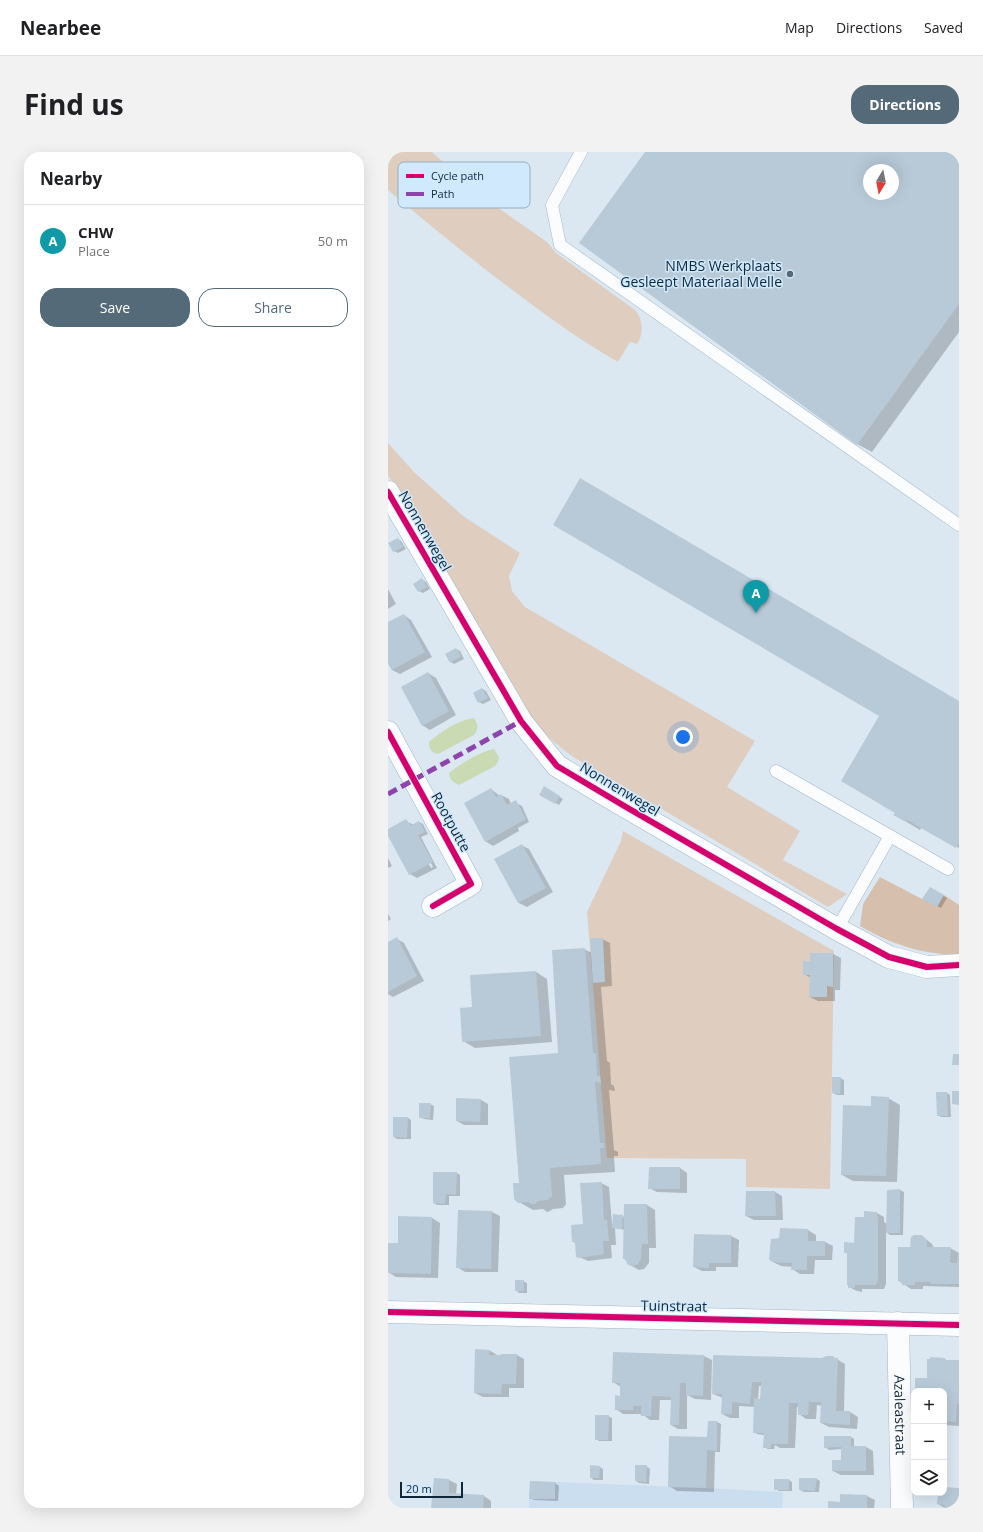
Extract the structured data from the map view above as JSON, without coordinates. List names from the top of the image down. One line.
{"streets":{"street":["Nonnenwegel","Rootputte","Tuinstraat","Azaleastraat"]},"crossings":[["Tuinstraat","Azaleastraat"]],"places":["NMBS Werkplaats Gesleept Materiaal Melle"],"legend":["Cycle path","Path"],"scale_bar":"20 m","north":"bottom","page":{"header":"Nearbee","nav":["Map","Directions","Saved"],"title":"Find us","buttons":["Directions",["Save","Share"]],"heading":"Nearby","list":[{"mark":"A","name":"CHW","note":"Place","value":"50 m"}],"pins":"A","map_buttons":["+","−"],"scale":"20 m"}}
